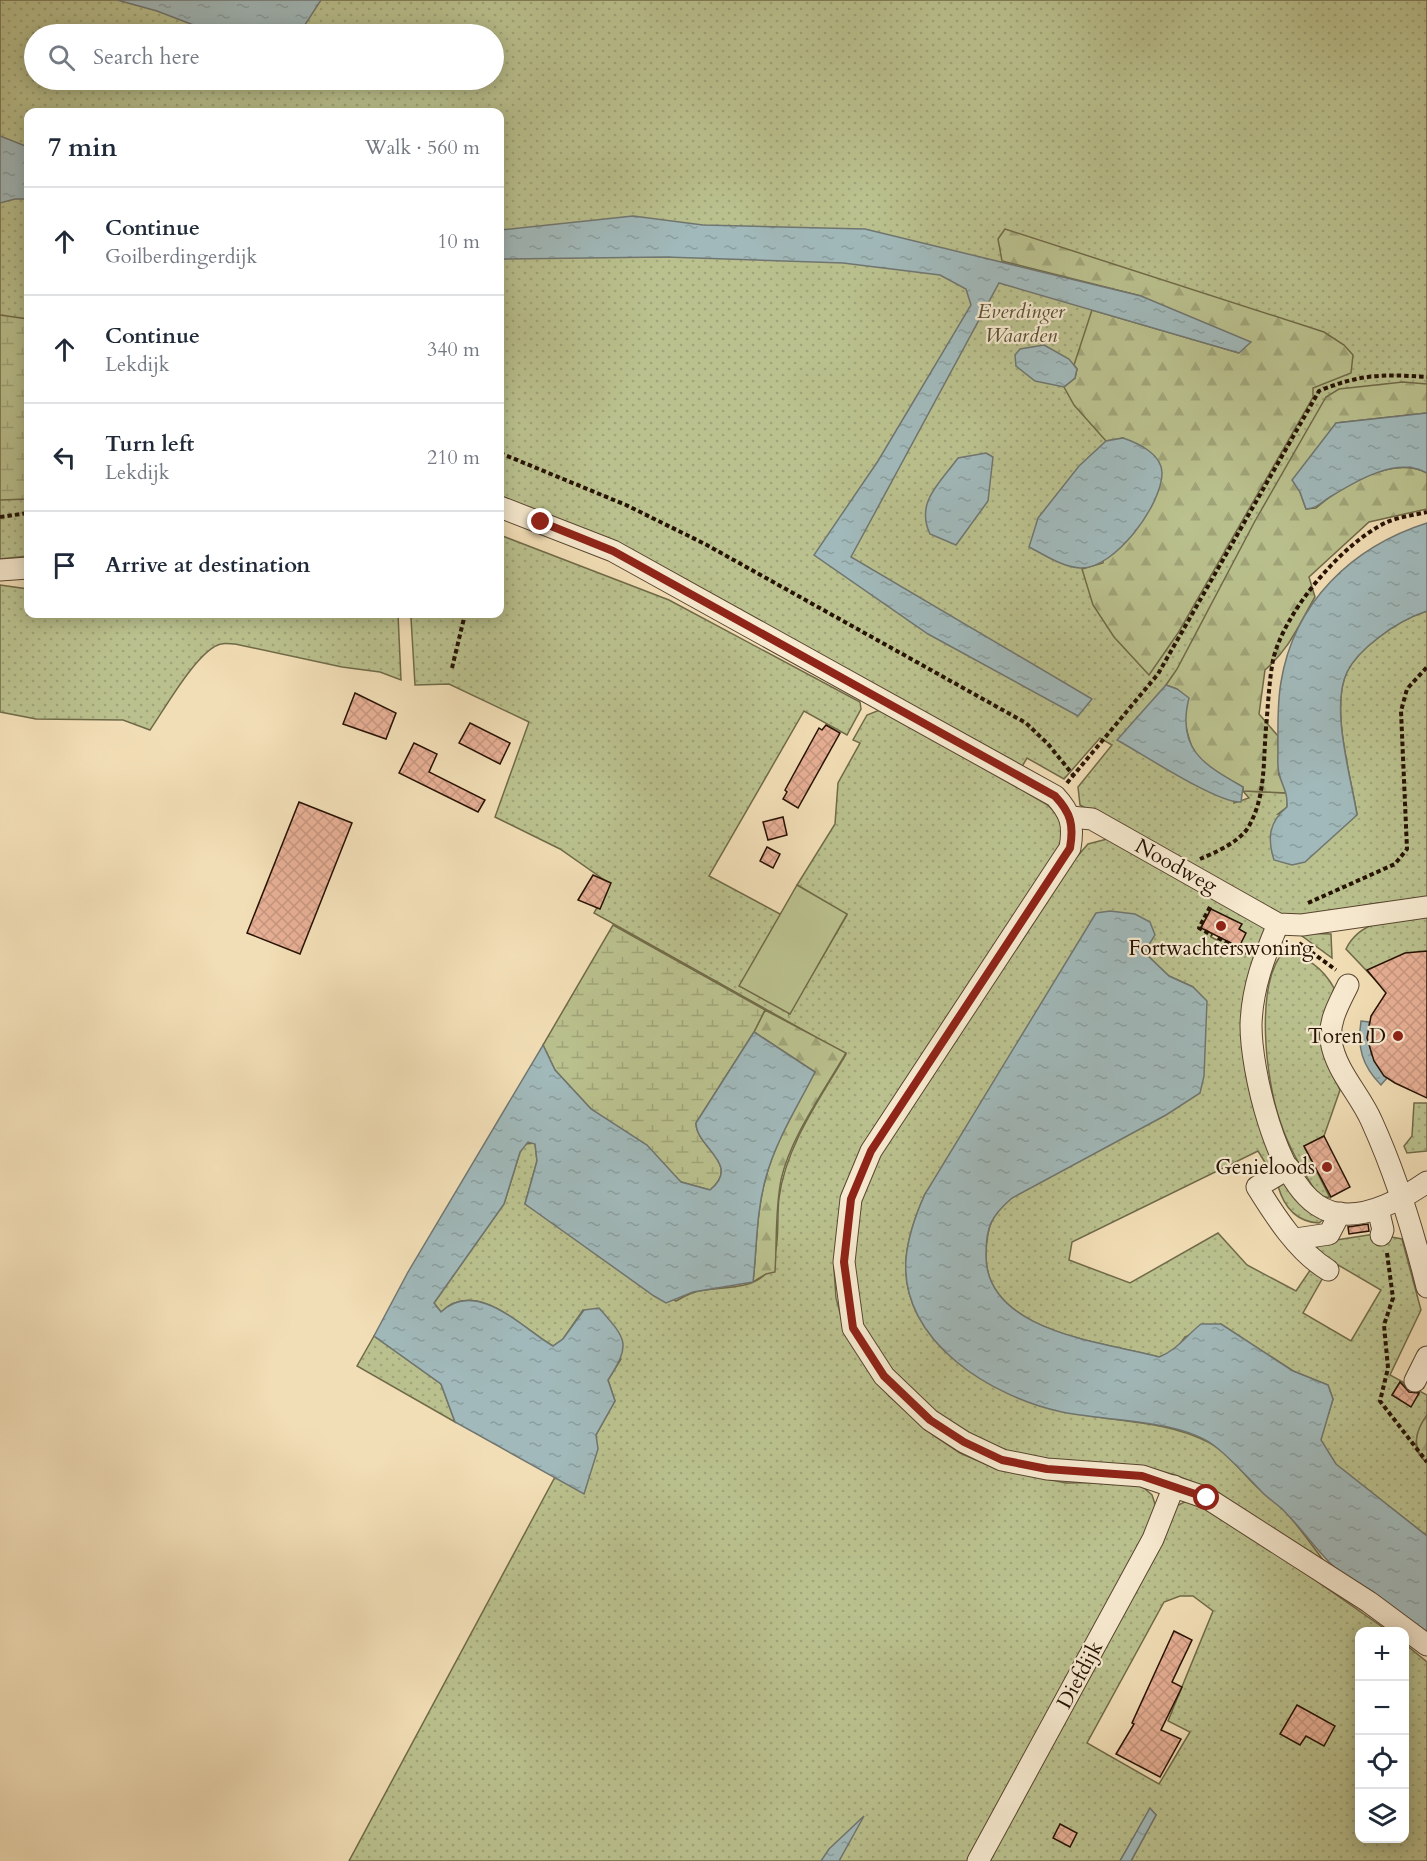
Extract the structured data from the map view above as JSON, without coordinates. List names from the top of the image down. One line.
{"streets":{"street":["Noodweg","Diefdijk"]},"parks":["Everdinger Waarden"],"places":["Fortwachterswoning","Toren D","Genieloods"],"page":{"search":"Search here","heading":["7 min","Walk · 560 m"],"list":[["Continue","Goilberdingerdijk","10 m"],["Continue","Lekdijk","340 m"],["Turn left","Lekdijk","210 m"],"Arrive at destination"],"map_buttons":["+","−"]}}
